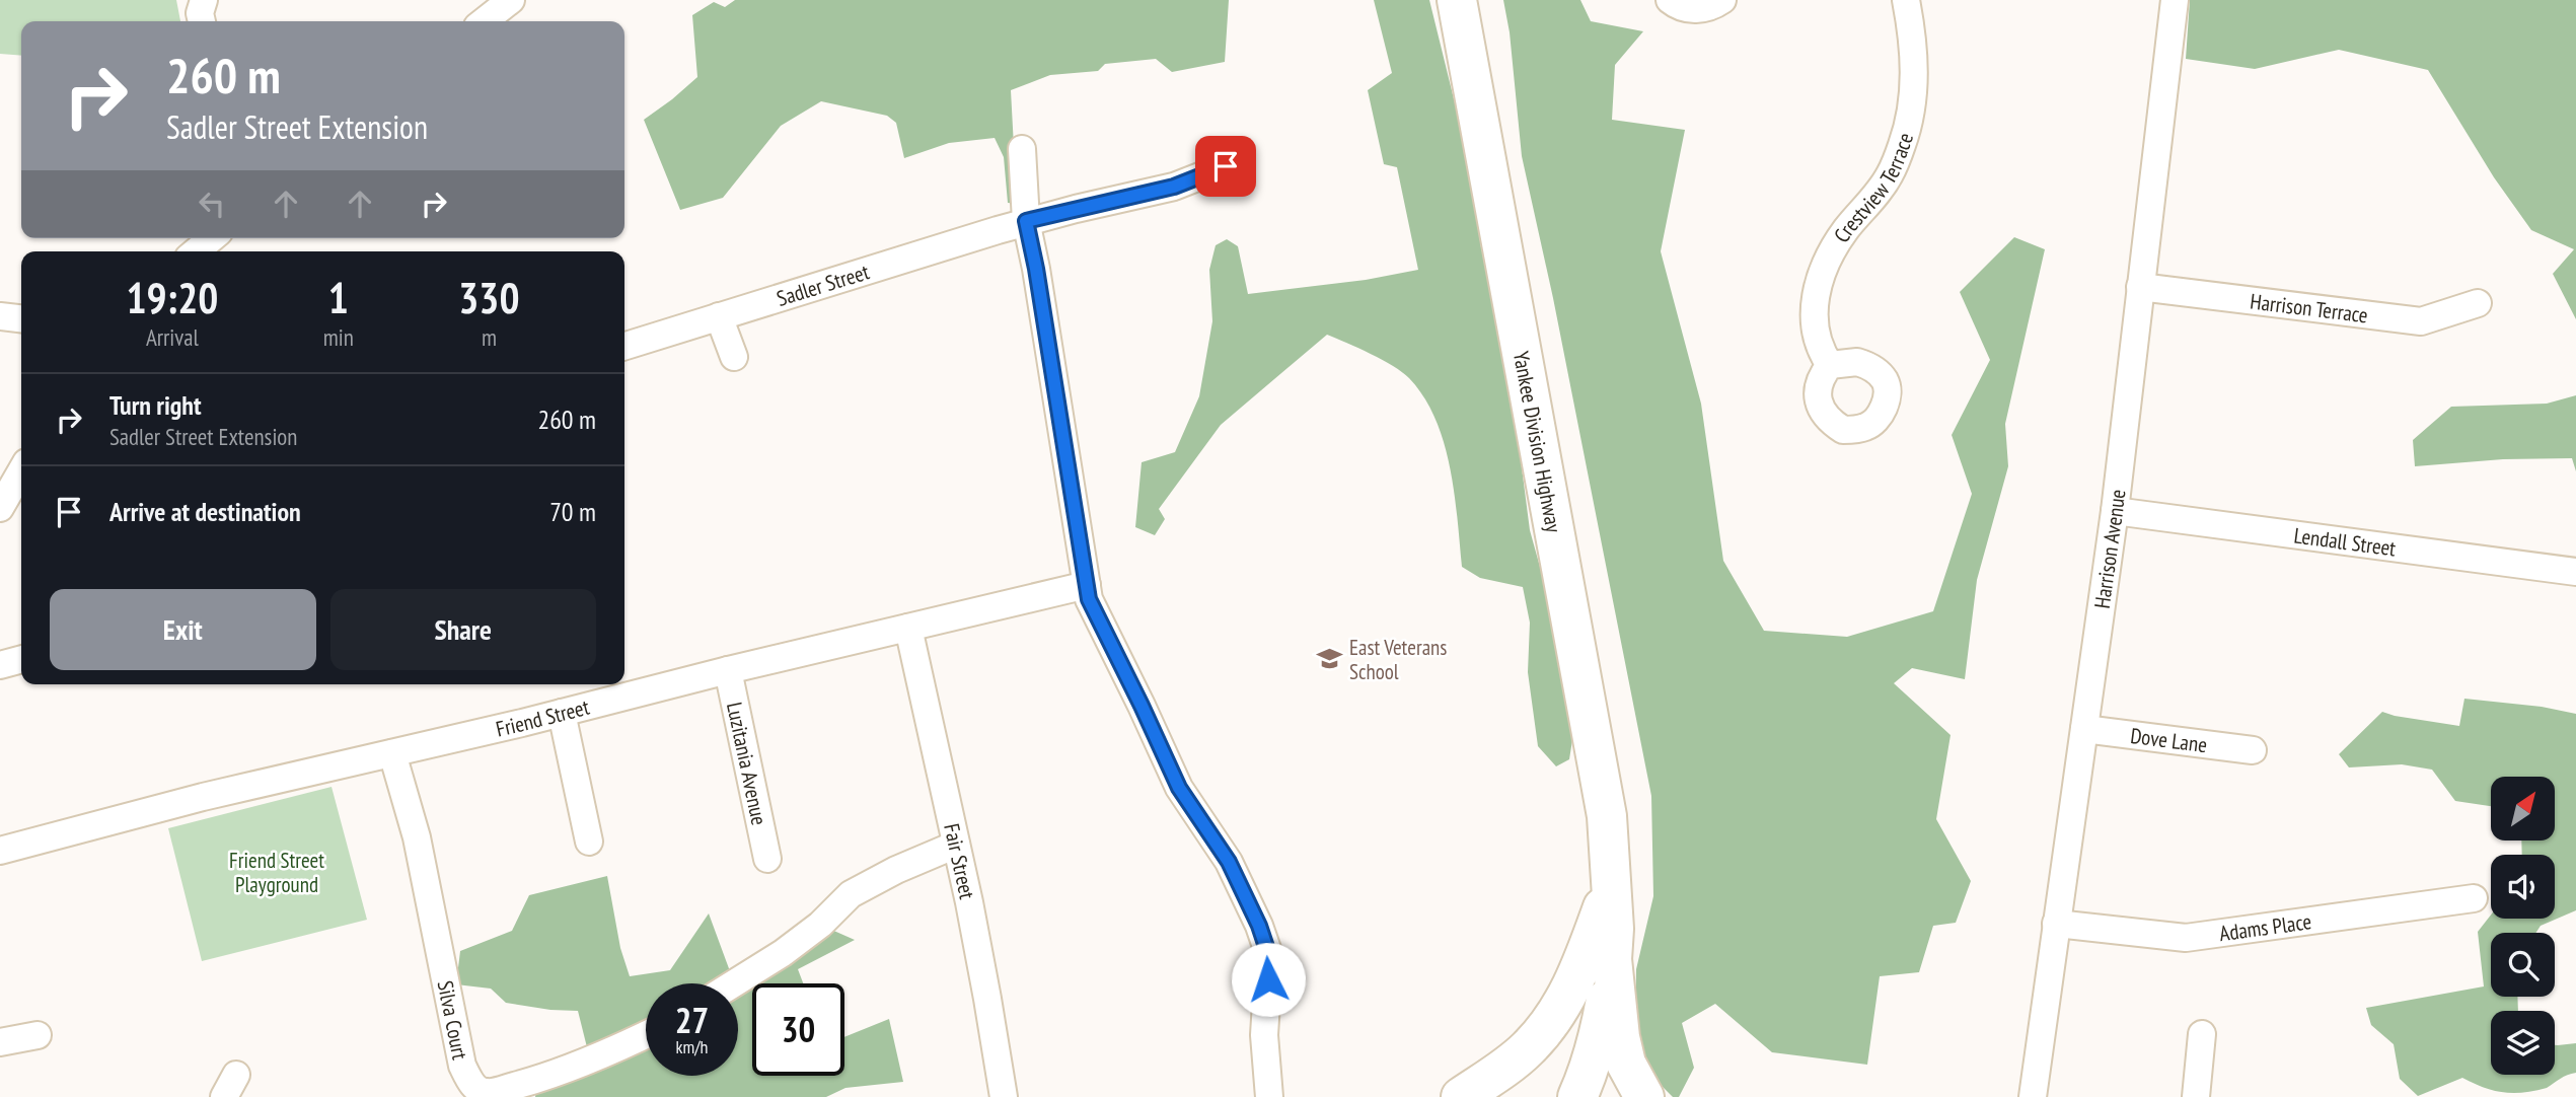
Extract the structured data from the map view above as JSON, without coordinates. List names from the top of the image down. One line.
{"streets":{"highway":["Yankee Division Highway"],"street":["Crestview Terrace","Sadler Street","Harrison Terrace","Lendall Street","Harrison Avenue","Friend Street","Dove Lane","Luzitania Avenue","Fair Street","Adams Place","Silva Court"]},"crossings":[["Harrison Terrace","Harrison Avenue"],["Lendall Street","Harrison Avenue"],["Harrison Avenue","Dove Lane"],["Harrison Avenue","Adams Place"],["Friend Street","Luzitania Avenue"],["Friend Street","Fair Street"],["Friend Street","Silva Court"]],"parks":["Friend Street Playground"],"places":{"school or university":["East Veterans School"]},"north":"top right","page":{"turn":["260 m","Sadler Street Extension"],"eta":["19:20","Arrival","1","min","330","m"],"list":[{"name":"Turn right","note":"Sadler Street Extension","value":"260 m"},{"name":"Arrive at destination","value":"70 m"}],"buttons":["Exit","Share"],"speed":"27 km/h","limit":"30"}}
